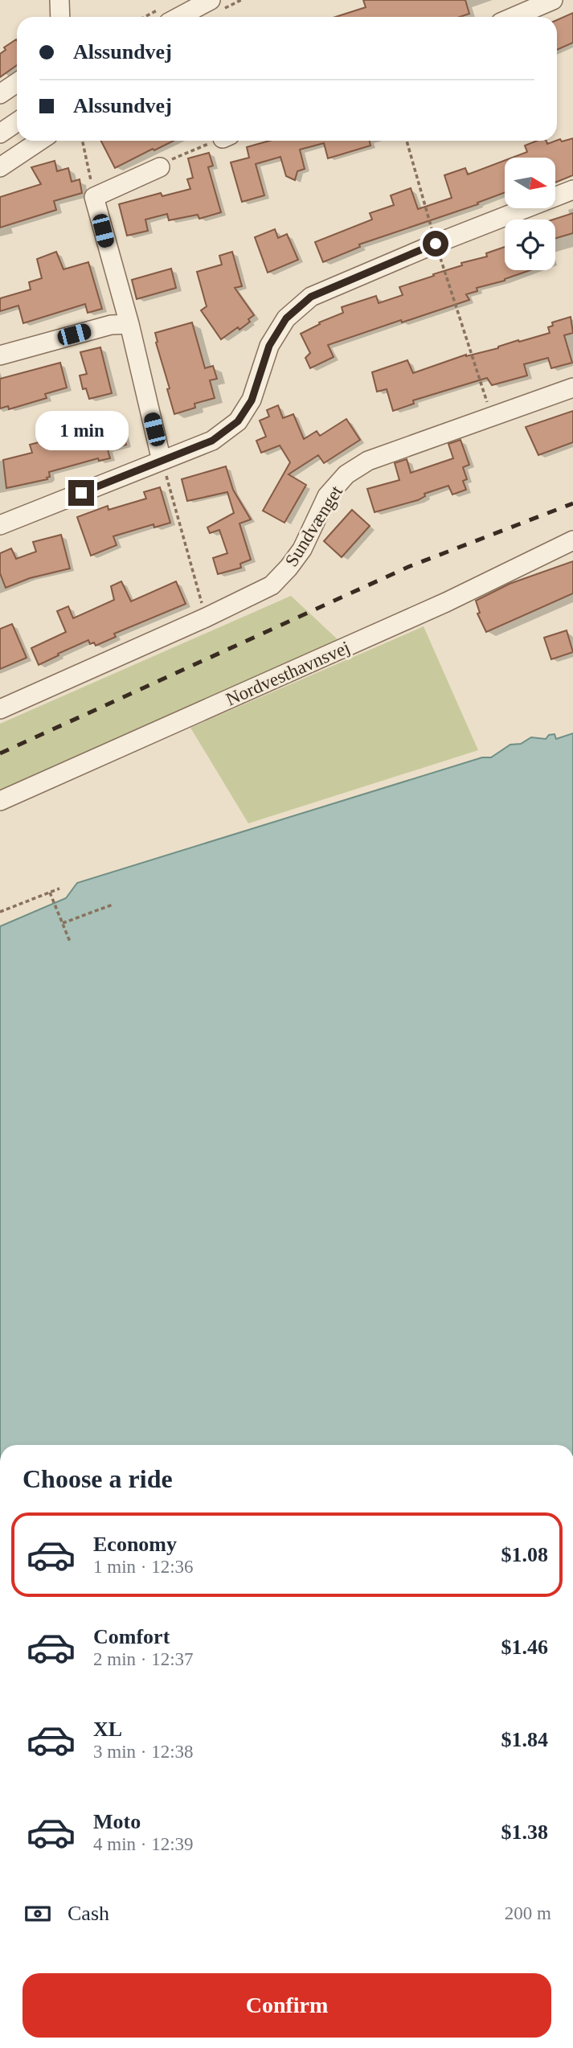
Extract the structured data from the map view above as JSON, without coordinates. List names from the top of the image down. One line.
{"streets":{"street":["Sundvænget","Nordvesthavnsvej"]},"north":"right","page":{"banner":["Alssundvej","Alssundvej"],"bubble":"1 min","heading":"Choose a ride","list":[{"name":"Economy","note":"1 min · 12:36","value":"$1.08"},{"name":"Comfort","note":"2 min · 12:37","value":"$1.46"},{"name":"XL","note":"3 min · 12:38","value":"$1.84"},{"name":"Moto","note":"4 min · 12:39","value":"$1.38"}],"pay":["Cash","200 m"],"buttons":"Confirm"}}
